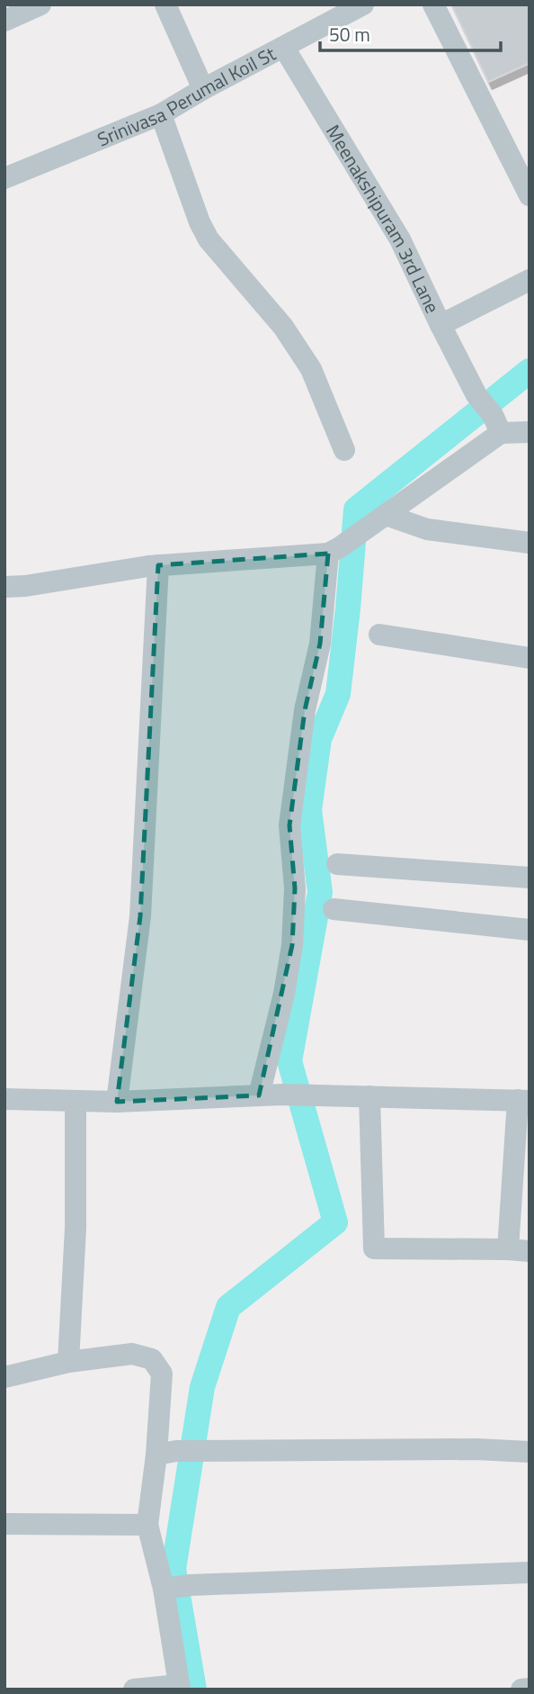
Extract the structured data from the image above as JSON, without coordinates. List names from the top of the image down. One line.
{"streets":{"street":["Srinivasa Perumal Koil St","Meenakshipuram 3rd Lane"]},"crossings":[["Srinivasa Perumal Koil St","Meenakshipuram 3rd Lane"]],"scale_bar":"50 m"}
